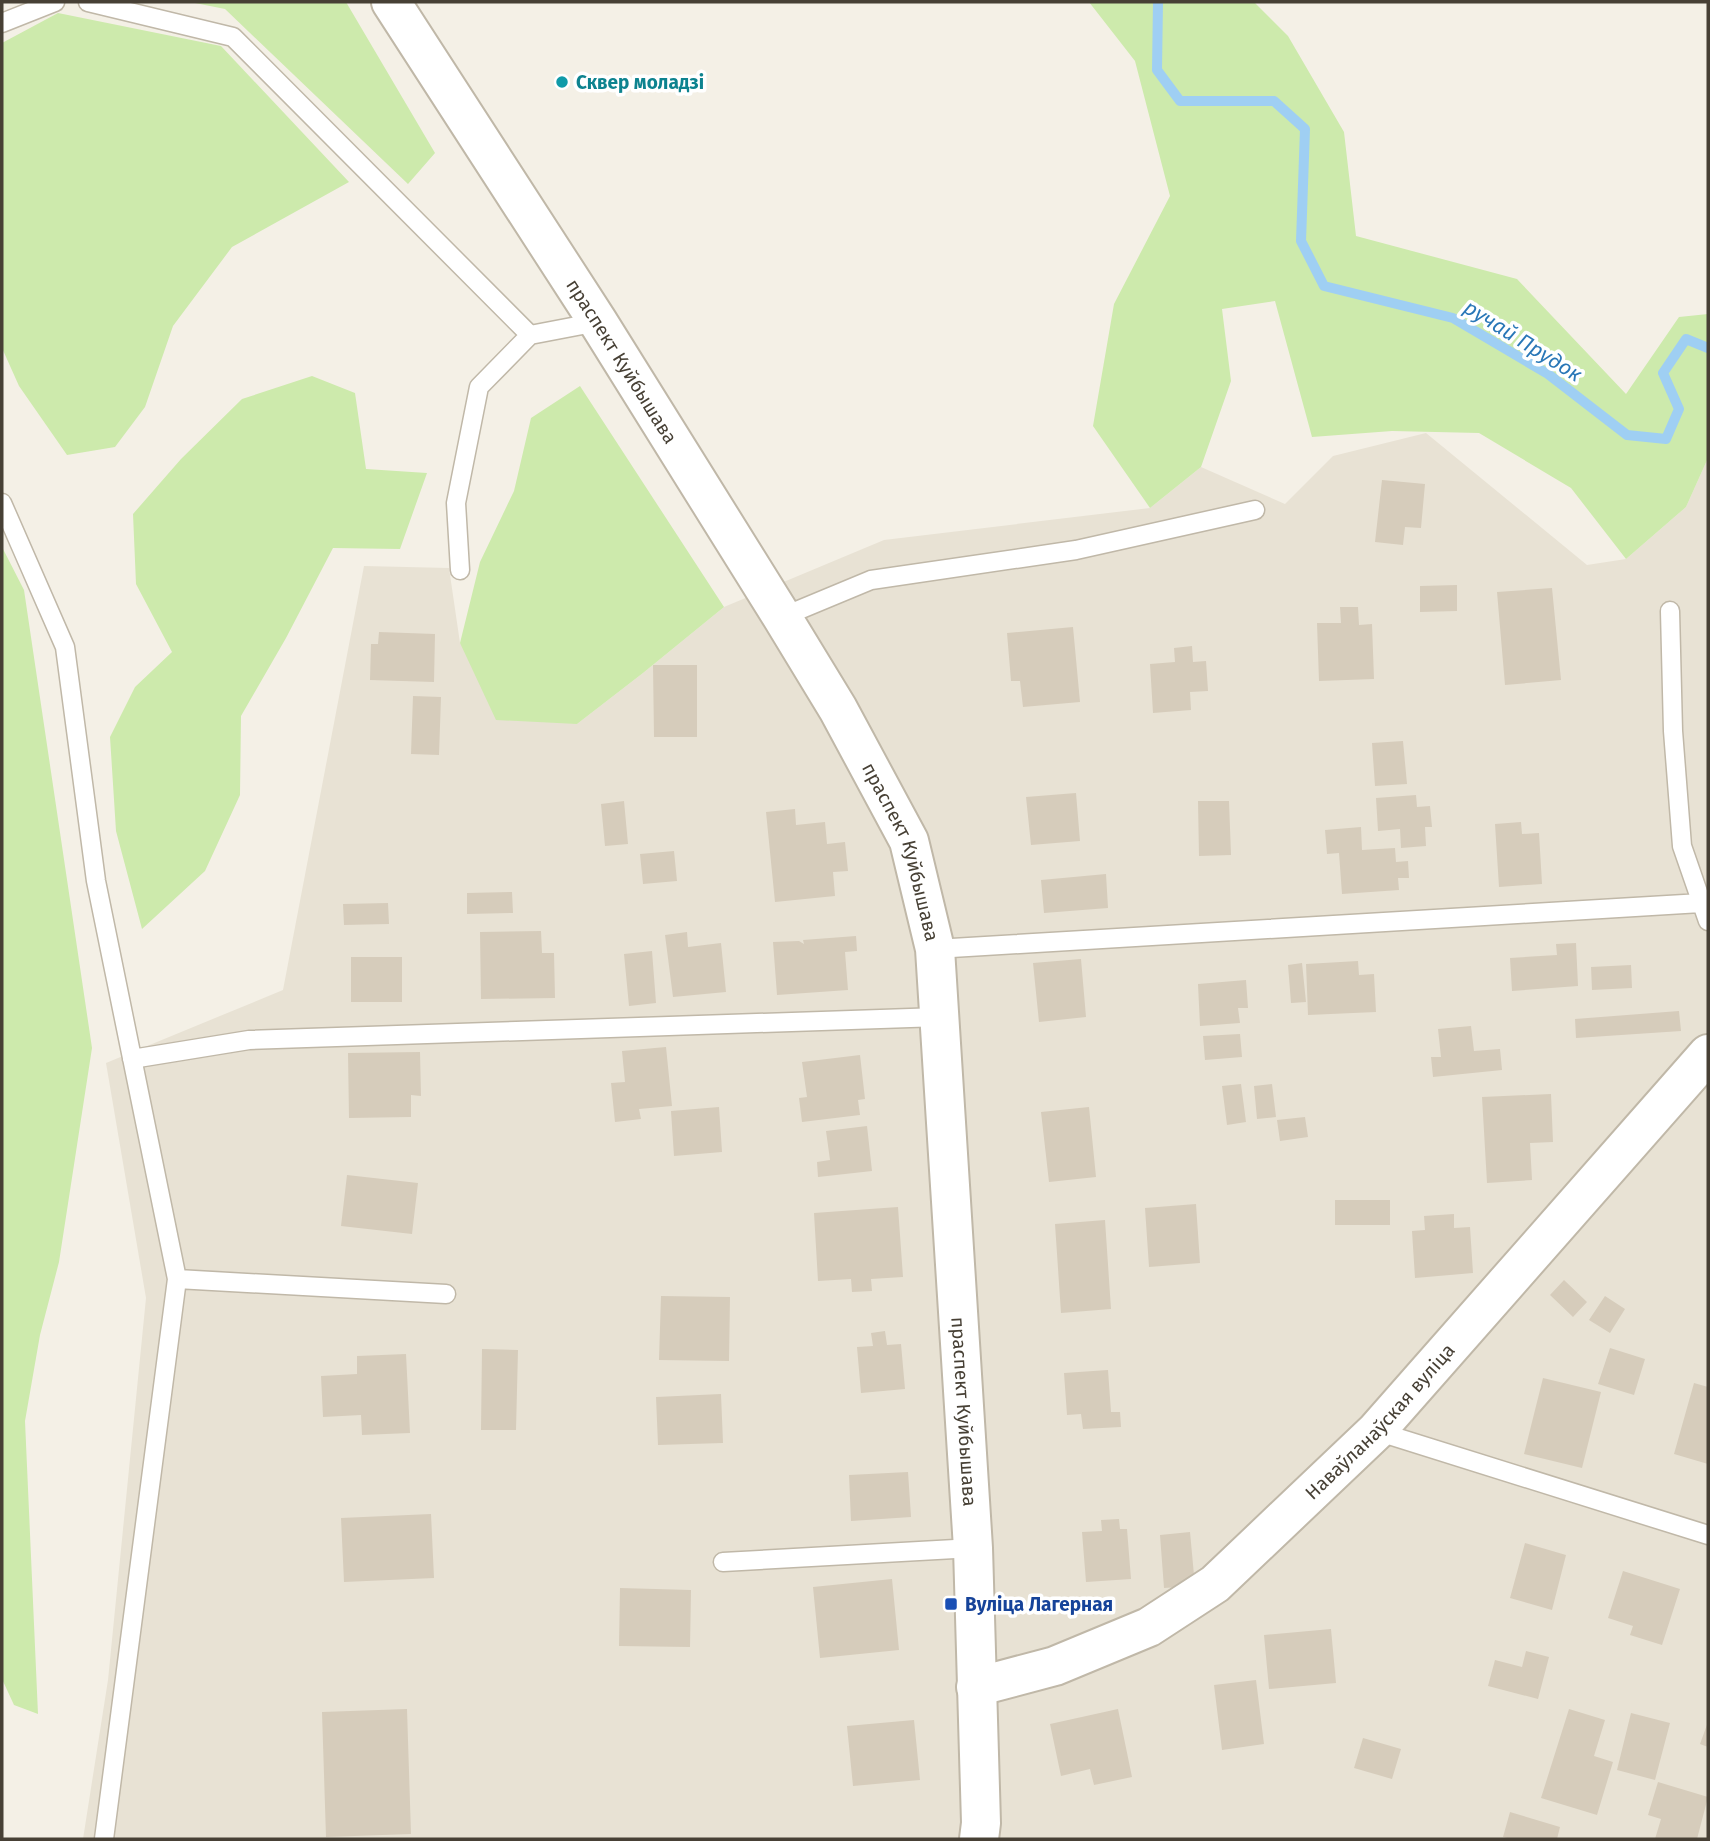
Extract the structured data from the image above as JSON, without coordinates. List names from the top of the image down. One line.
{"streets":{"street":["праспект Куйбышава","Наваўланаўская вуліца"]},"crossings":[["праспект Куйбышава","Наваўланаўская вуліца"]],"water":["ручай Прудок"],"places":{"other":["Сквер моладзі"],"transit":["Вуліца Лагерная"]}}
